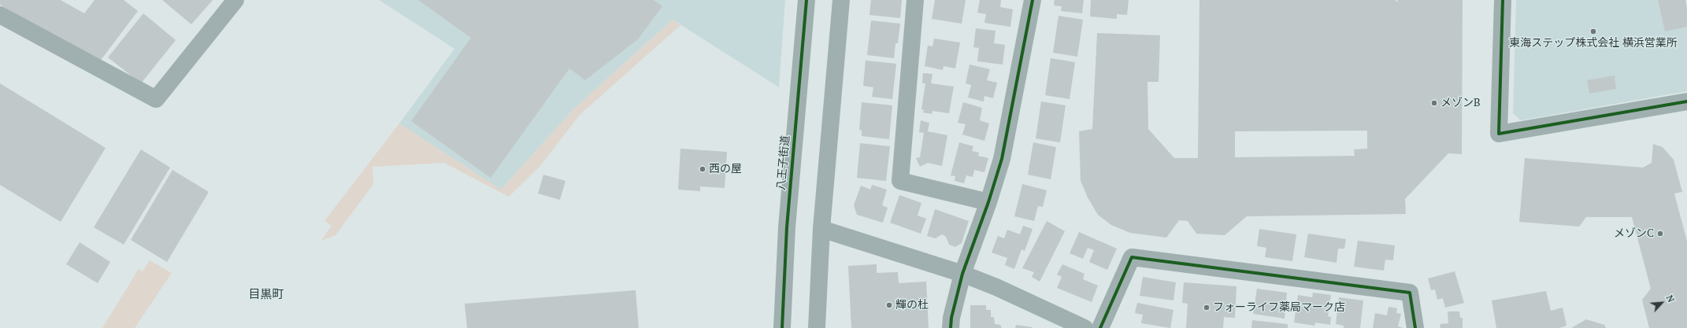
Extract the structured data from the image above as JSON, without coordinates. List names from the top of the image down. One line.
{"streets":{"street":["八王子街道"]},"districts":["目黒町"],"places":["東海ステップ株式会社 横浜営業所","メゾンB","西の屋","メゾンC","輝の杜","フォーライフ薬局マーク店"],"north":"top right"}
